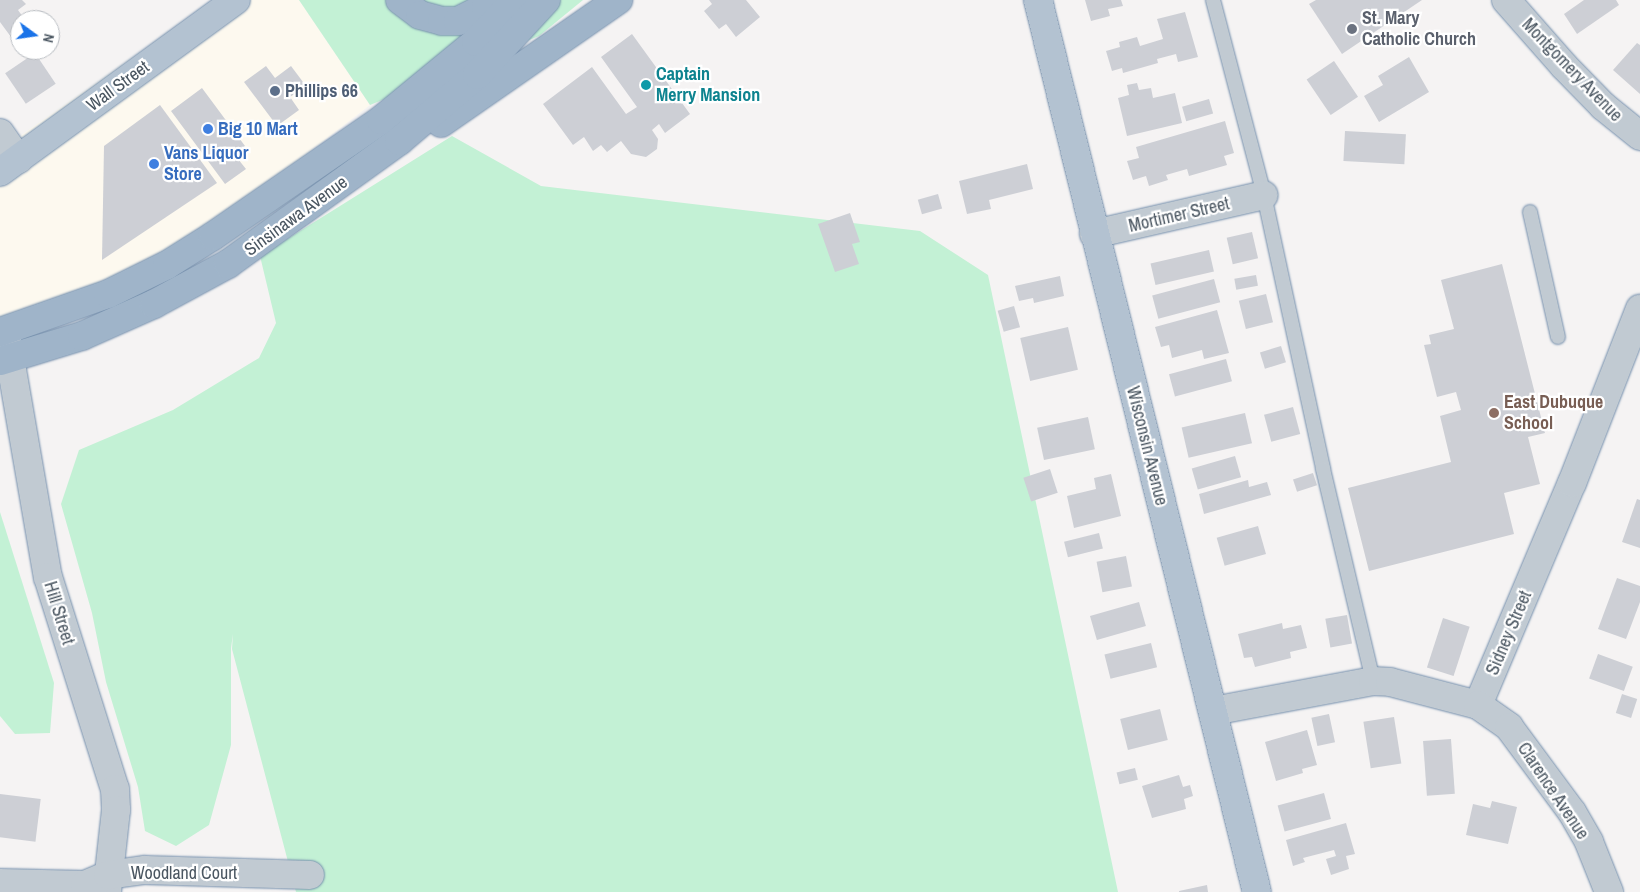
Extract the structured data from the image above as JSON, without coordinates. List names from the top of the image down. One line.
{"streets":{"highway":["Sinsinawa Avenue"],"main road":["Wall Street","Wisconsin Avenue"],"street":["Montgomery Avenue","Mortimer Street","Hill Street","Sidney Street","Clarence Avenue","Woodland Court"]},"crossings":[["Mortimer Street","Wisconsin Avenue"],["Sinsinawa Avenue","Hill Street"],["Hill Street","Woodland Court"],["Sidney Street","Clarence Avenue"]],"places":["St. Mary Catholic Church","Captain Merry Mansion","Phillips 66","Big 10 Mart","Vans Liquor Store","East Dubuque School"],"north":"right"}
